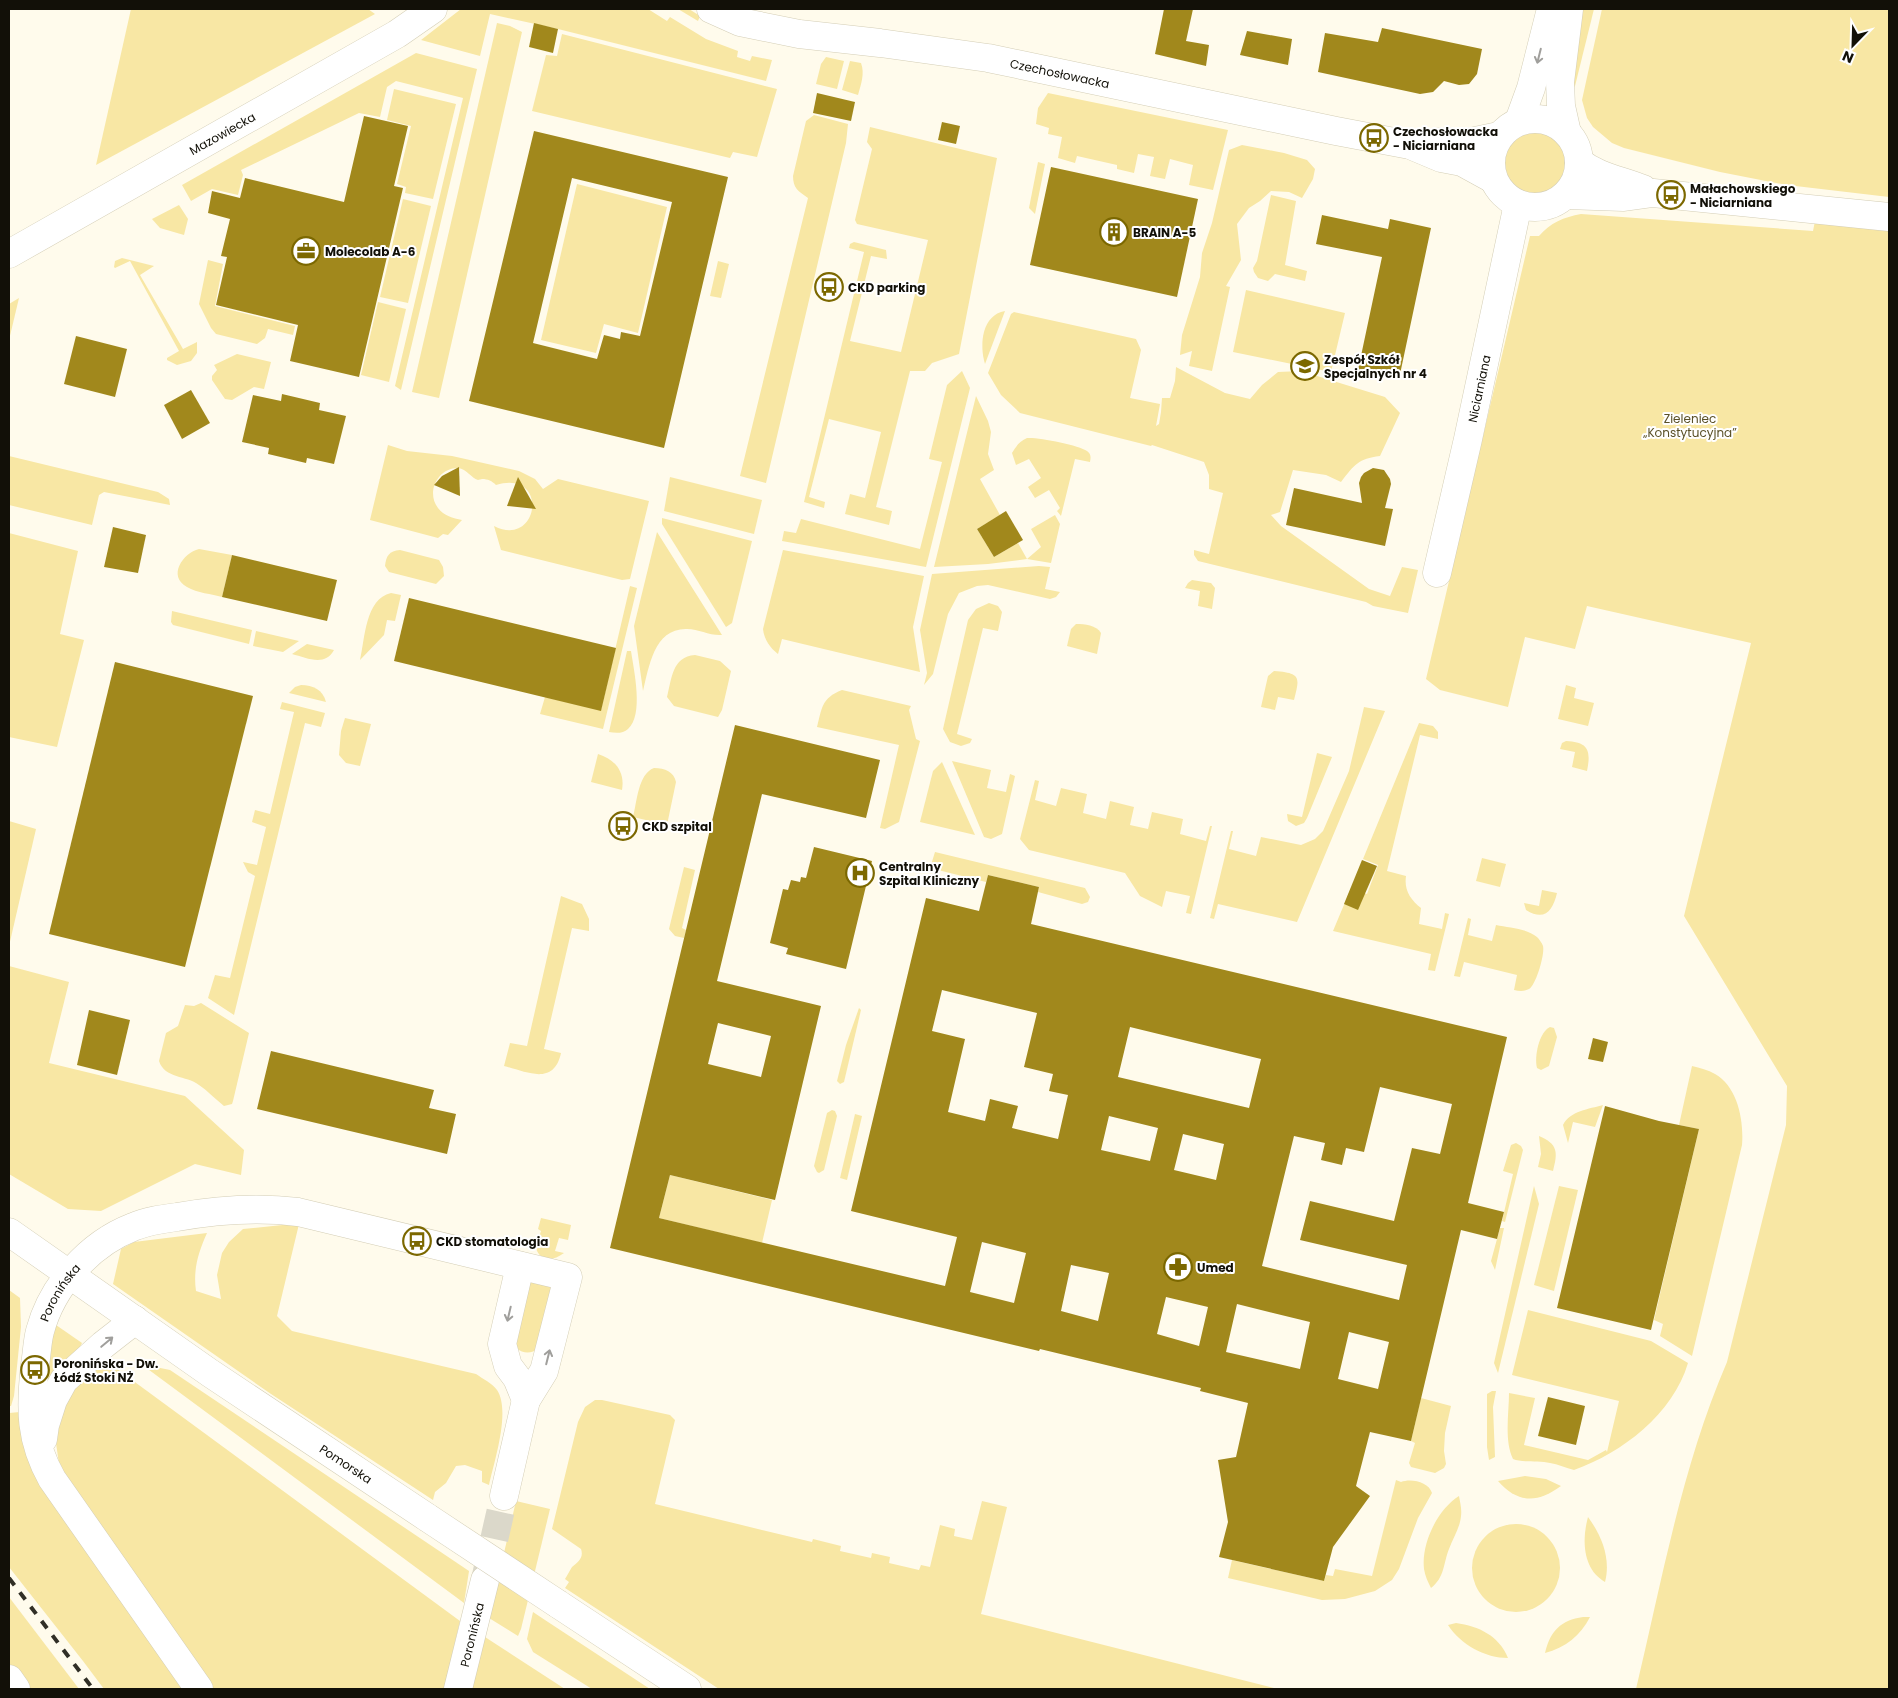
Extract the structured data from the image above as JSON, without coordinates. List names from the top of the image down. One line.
{"streets":{"street":["Czechosłowacka","Mazowiecka","Niciarniana","Poronińska","Pomorska"]},"crossings":[["Czechosłowacka","Niciarniana"],["Poronińska","Pomorska"]],"parks":["Zieleniec „Konstytucyjna”"],"places":{"bus stop":["Czechosłowacka - Niciarniana","Małachowskiego - Niciarniana","CKD parking","CKD szpital","CKD stomatologia","Poronińska - Dw. Łódź Stoki NŻ"],"building":["BRAIN A-5"],"office":["Molecolab A-6"],"school or university":["Zespół Szkół Specjalnych nr 4"],"hospital":["Centralny Szpital Kliniczny"],"pharmacy":["Umed"]},"north":"bottom left"}
